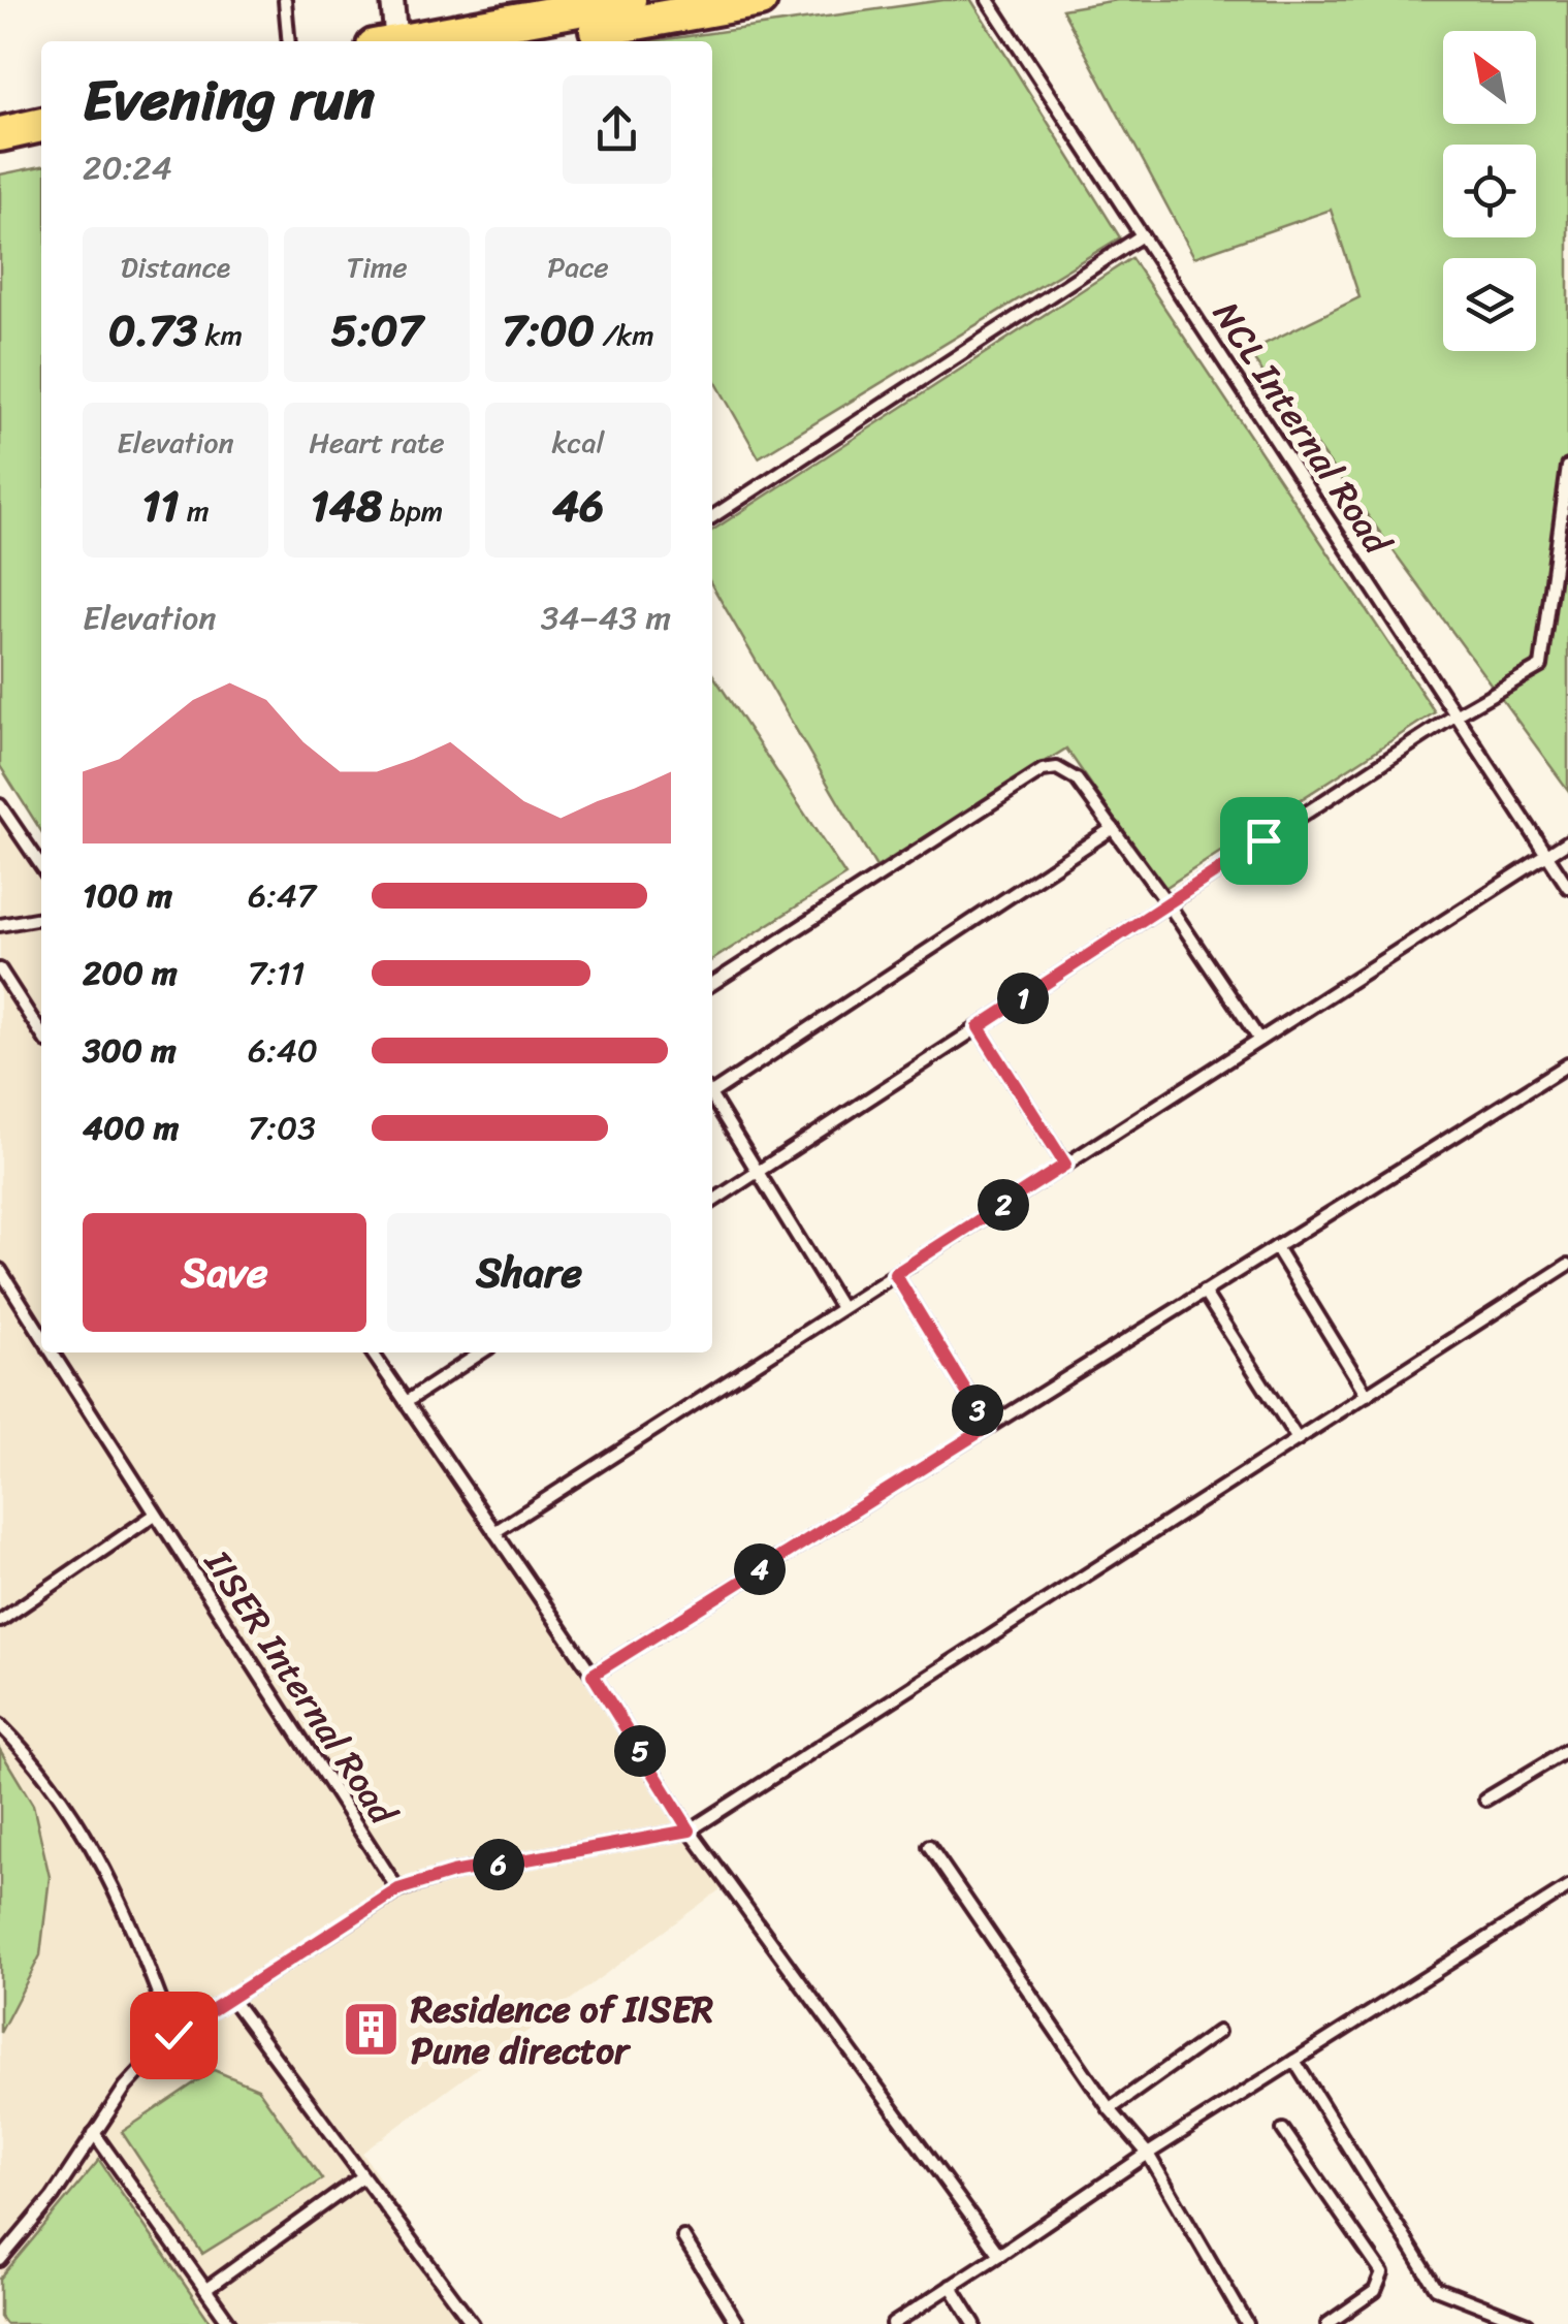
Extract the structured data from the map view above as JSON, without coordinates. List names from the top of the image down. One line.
{"streets":{"lane":["NCL Internal Road","IISER Internal Road"]},"places":{"building":["Residence of IISER Pune director"]},"north":"top left","page":{"heading":["Evening run","20:24"],"stats":[["Distance","0.73 km"],["Time","5:07"],["Pace","7:00 /km"],["Elevation","11 m"],["Heart rate","148 bpm"],["kcal","46"]],"chart":["Elevation","34–43 m"],"list":[{"name":"100 m","note":"6:47"},{"name":"200 m","note":"7:11"},{"name":"300 m","note":"6:40"},{"name":"400 m","note":"7:03"}],"pins":["1","2","3","4","5","6"],"buttons":["Save","Share"]}}
